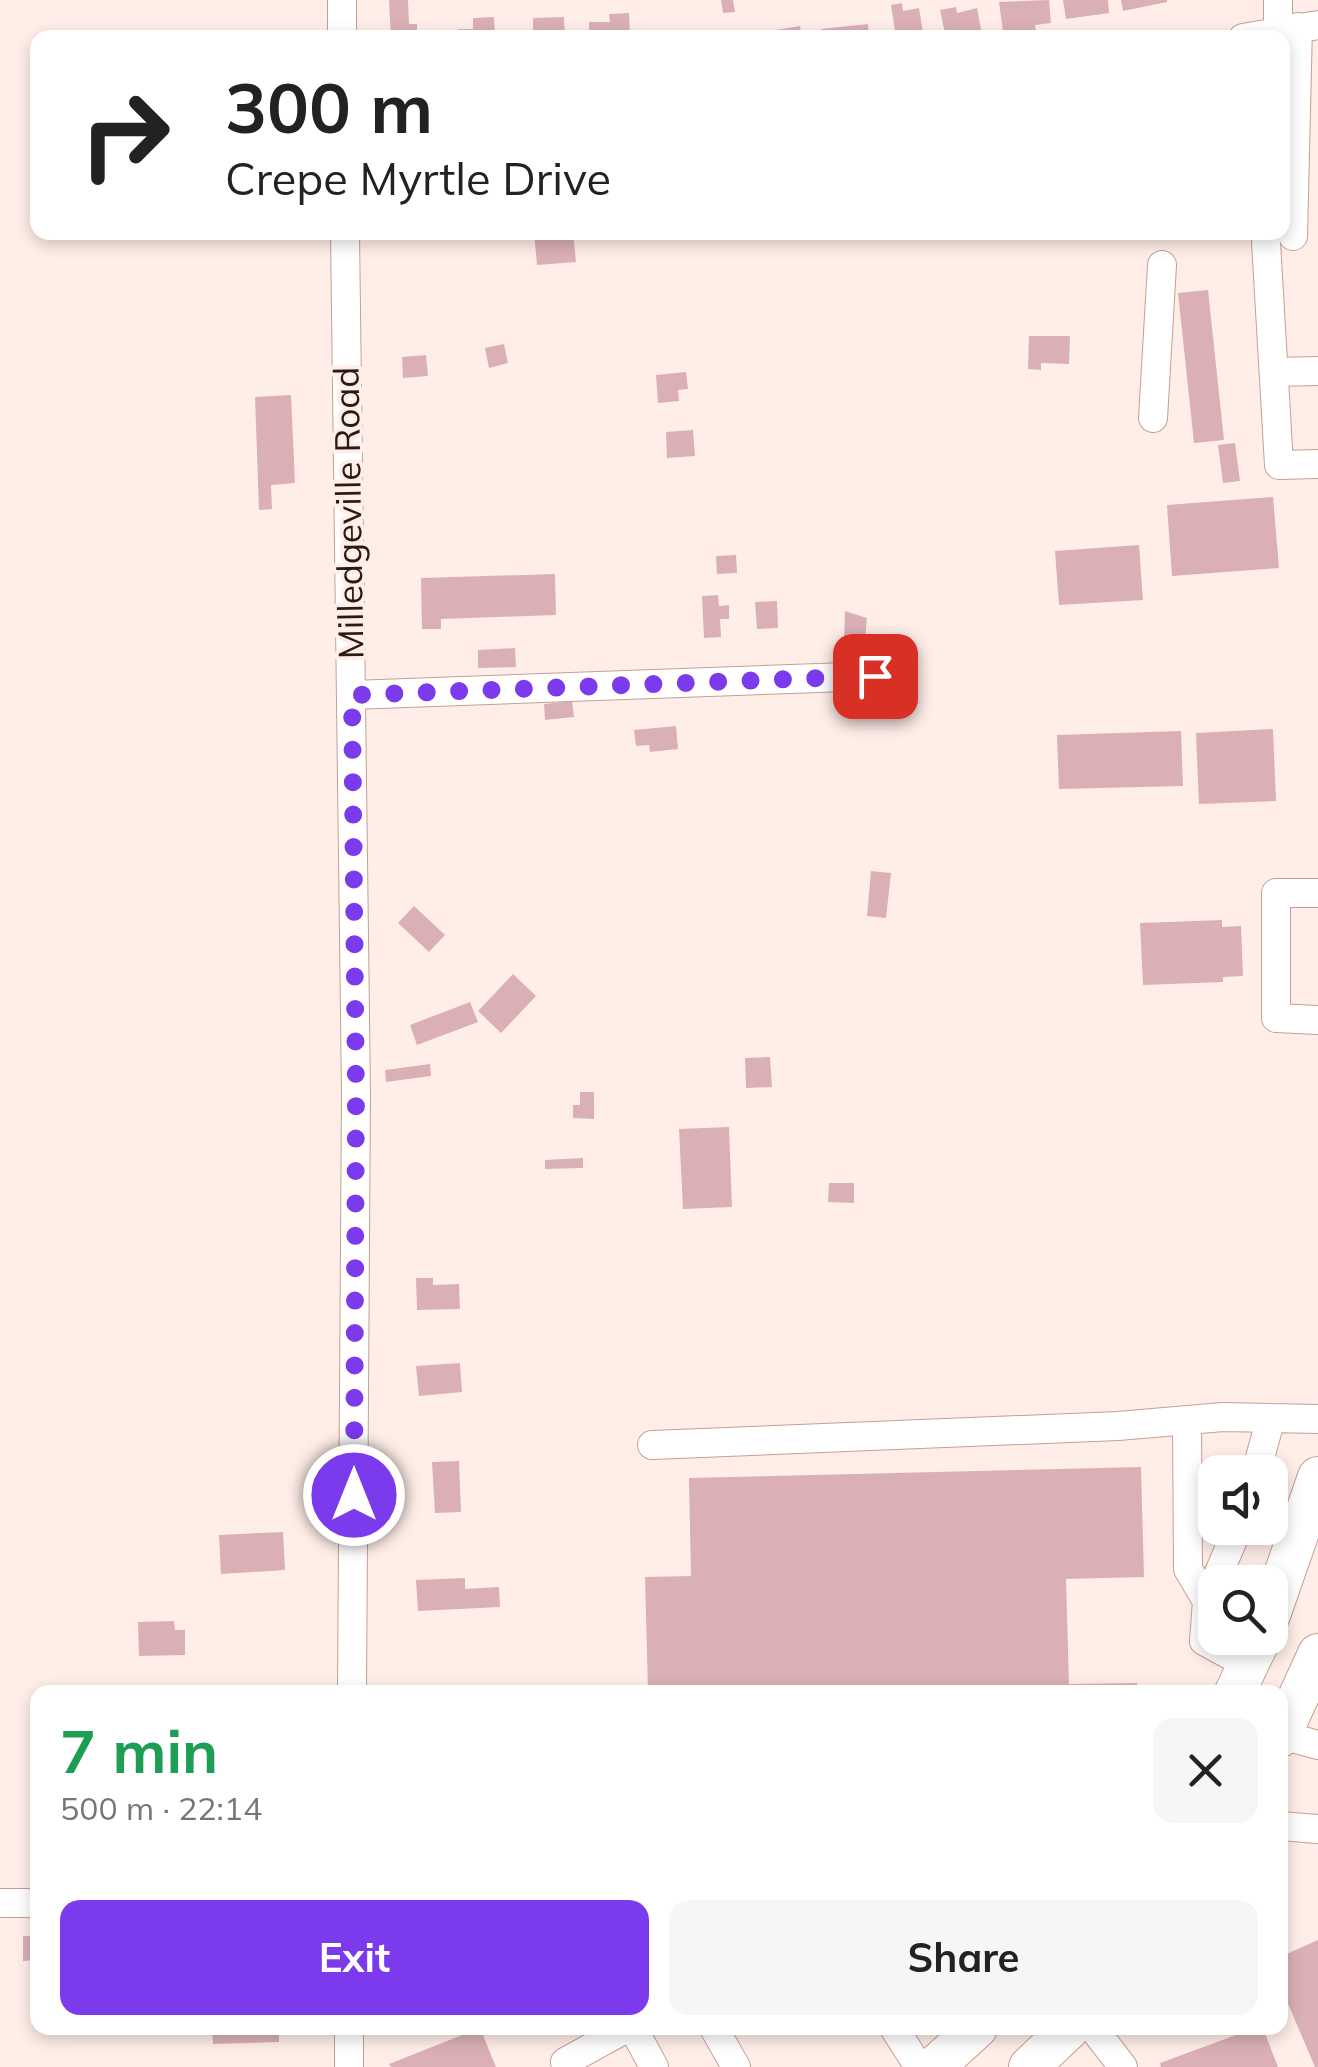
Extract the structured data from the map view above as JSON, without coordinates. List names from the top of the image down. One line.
{"streets":{"street":["Milledgeville Road"]},"page":{"turn":["300 m","Crepe Myrtle Drive"],"heading":["7 min","500 m · 22:14"],"buttons":["Exit","Share"]}}
